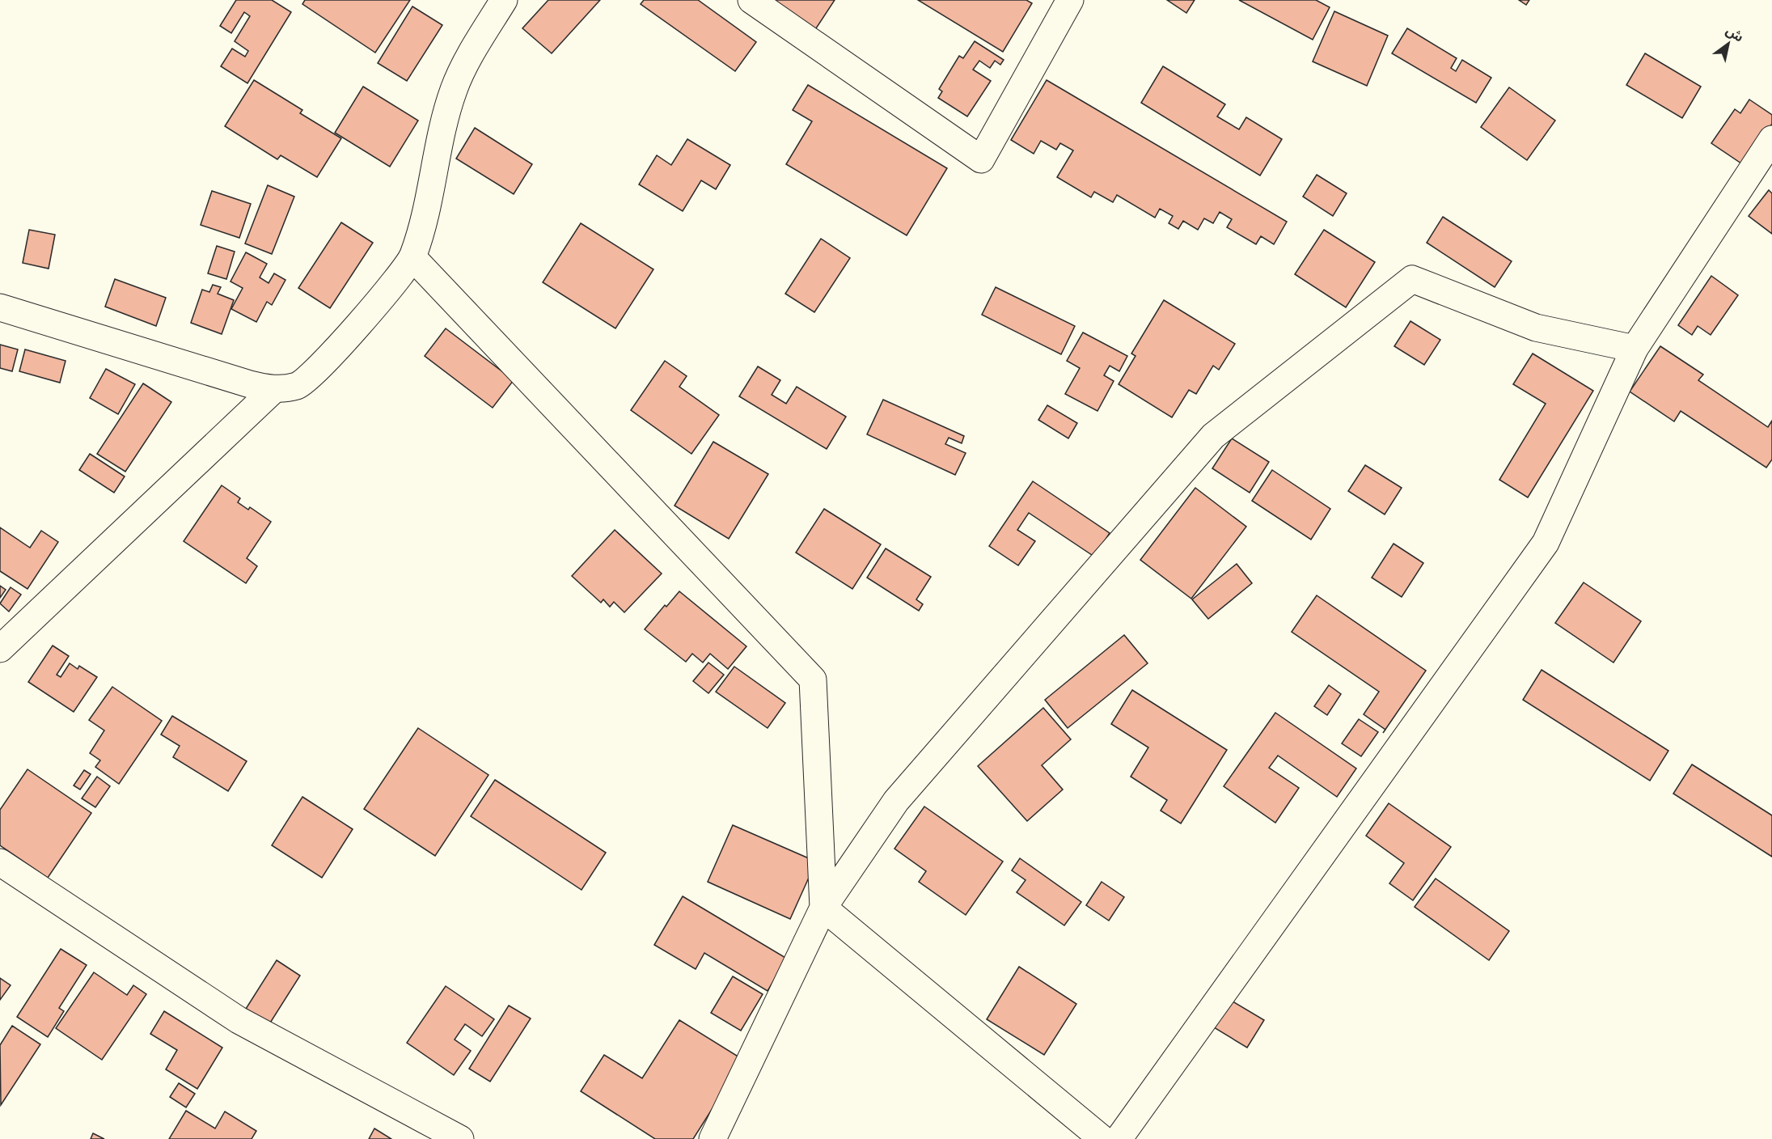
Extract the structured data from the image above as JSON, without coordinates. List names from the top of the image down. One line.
{"north":"top right"}
